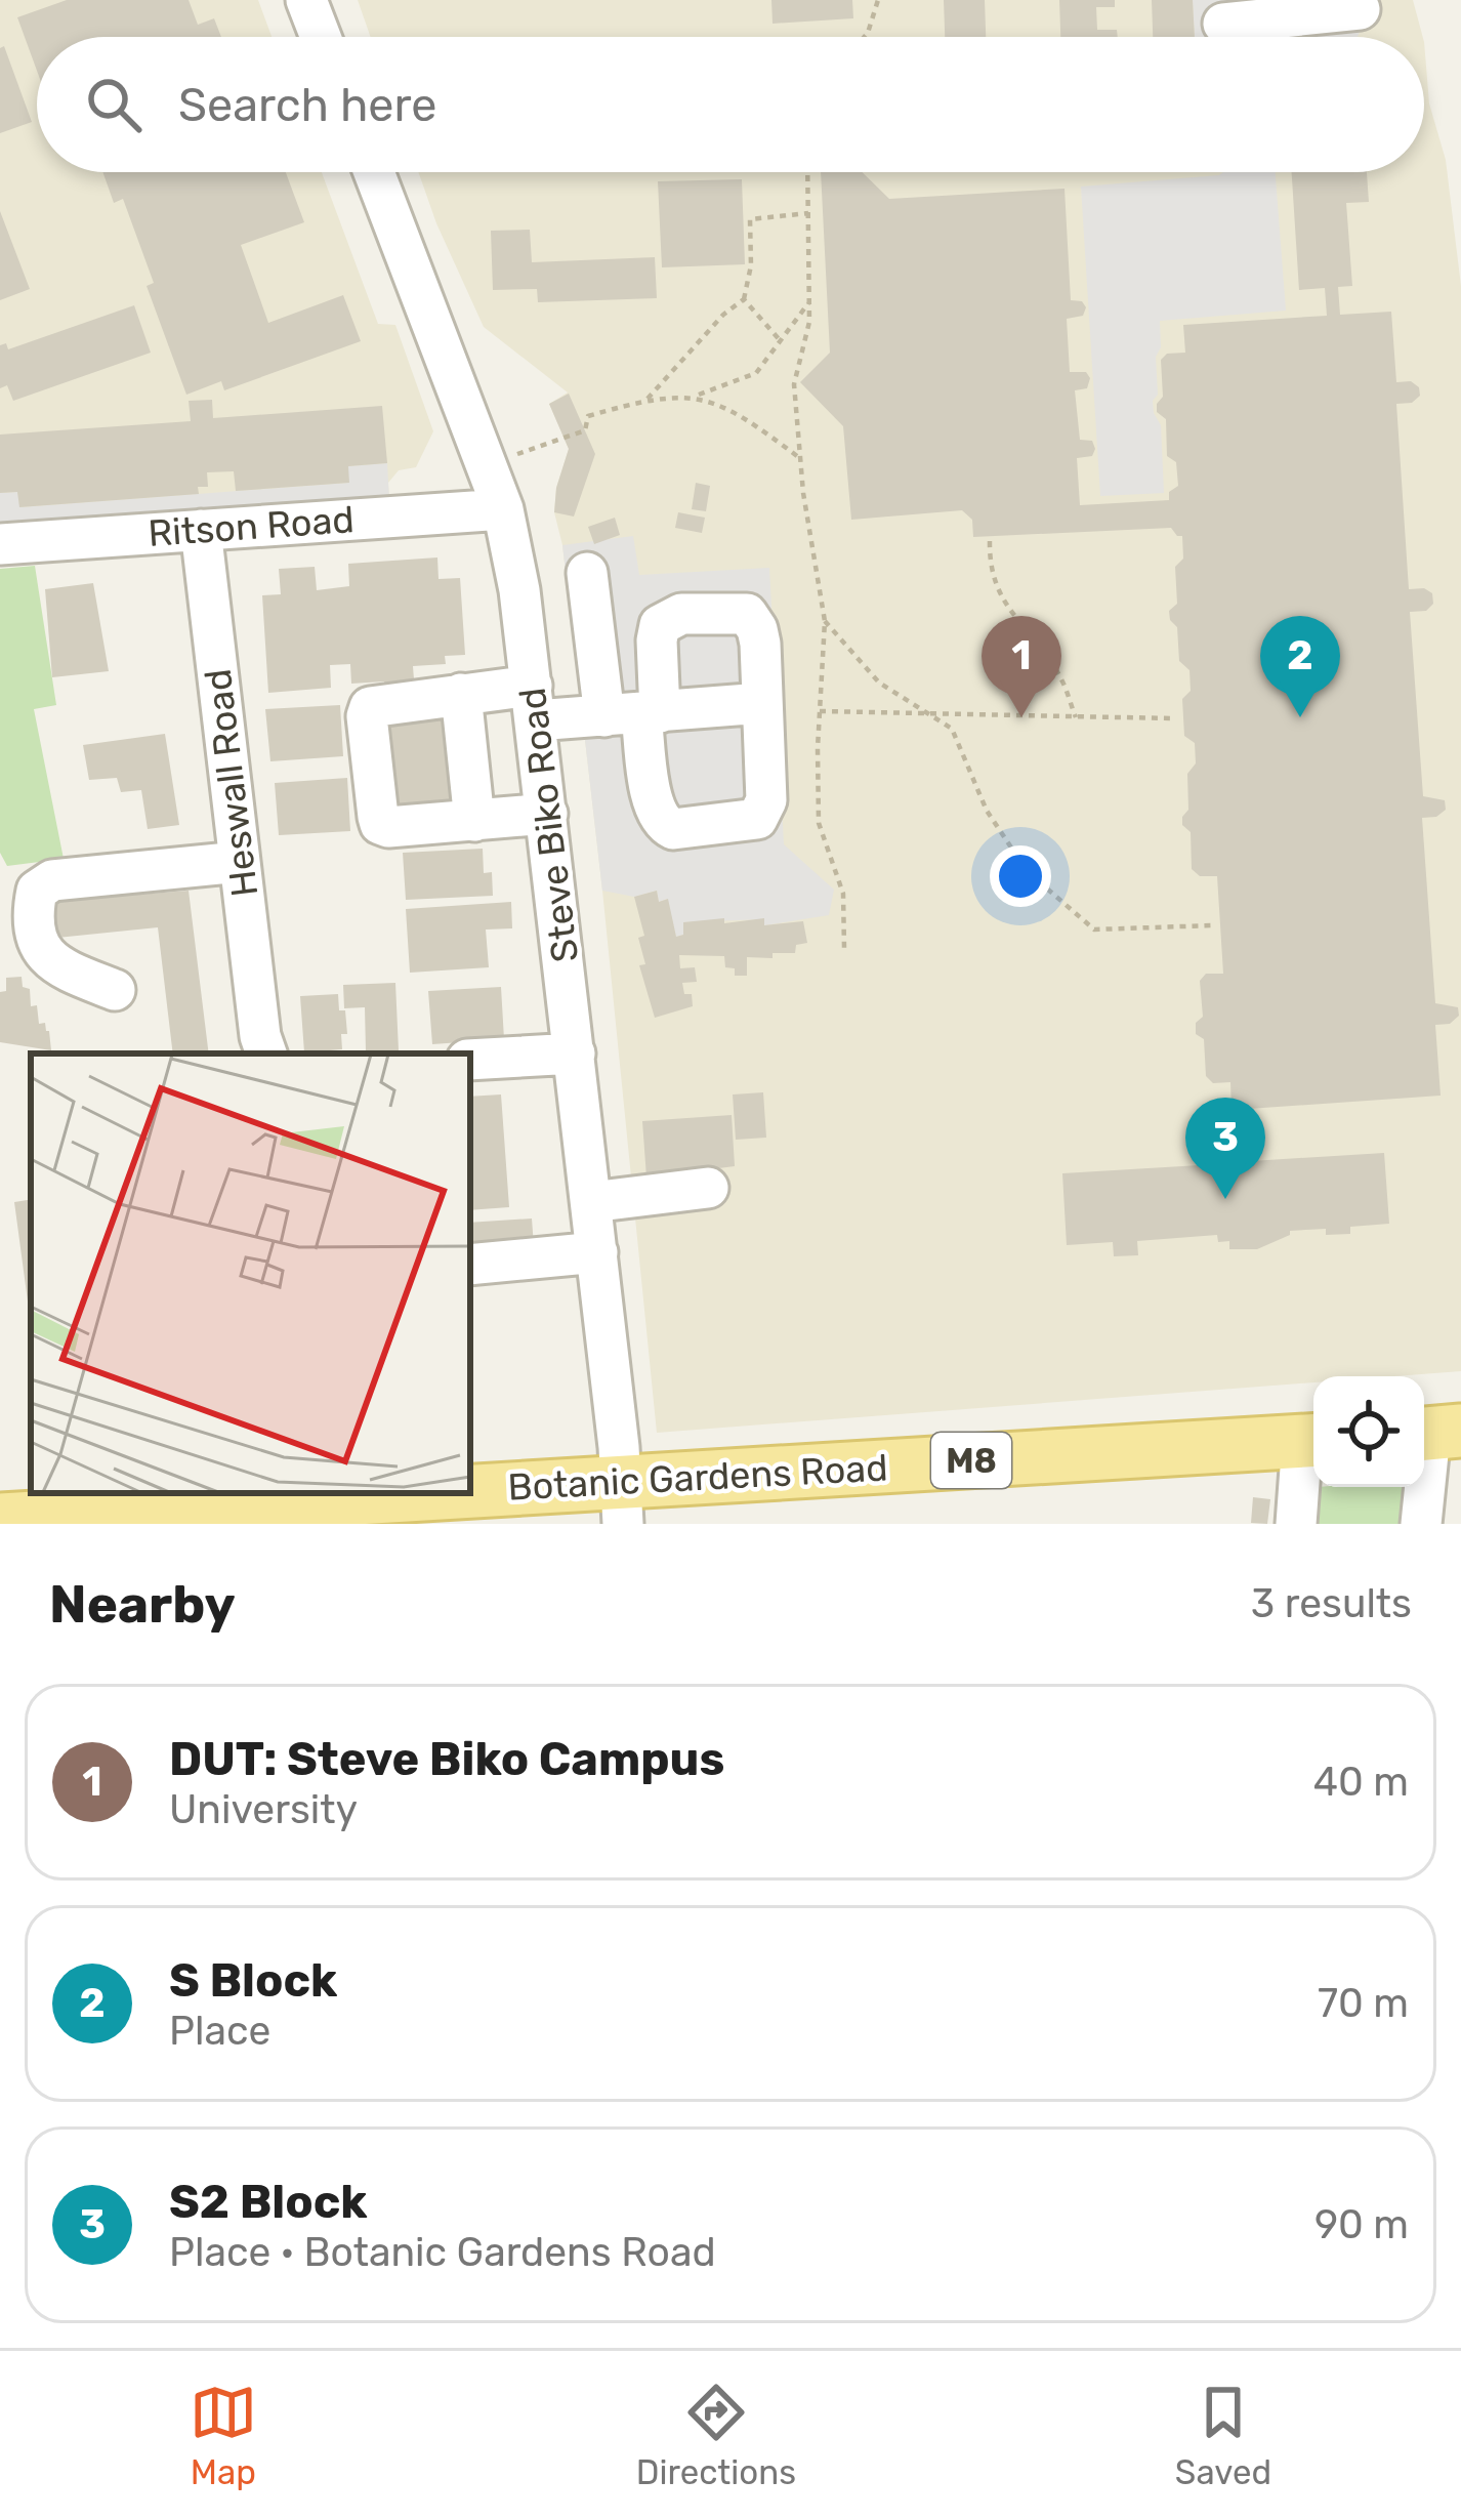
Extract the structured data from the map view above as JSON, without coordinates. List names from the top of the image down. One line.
{"streets":{"main road":["M8","Botanic Gardens Road"],"street":["Ritson Road","Heswall Road","Steve Biko Road"]},"crossings":[["Ritson Road","Heswall Road"],["Ritson Road","Steve Biko Road"],["Steve Biko Road","Botanic Gardens Road"]],"page":{"search":"Search here","pins":["1","2","3"],"heading":["Nearby","3 results"],"list":[{"mark":"1","name":"DUT: Steve Biko Campus","note":"University","value":"40 m"},{"mark":"2","name":"S Block","note":"Place","value":"70 m"},{"mark":"3","name":"S2 Block","note":"Place · Botanic Gardens Road","value":"90 m"}],"nav":["Map","Directions","Saved"]}}
